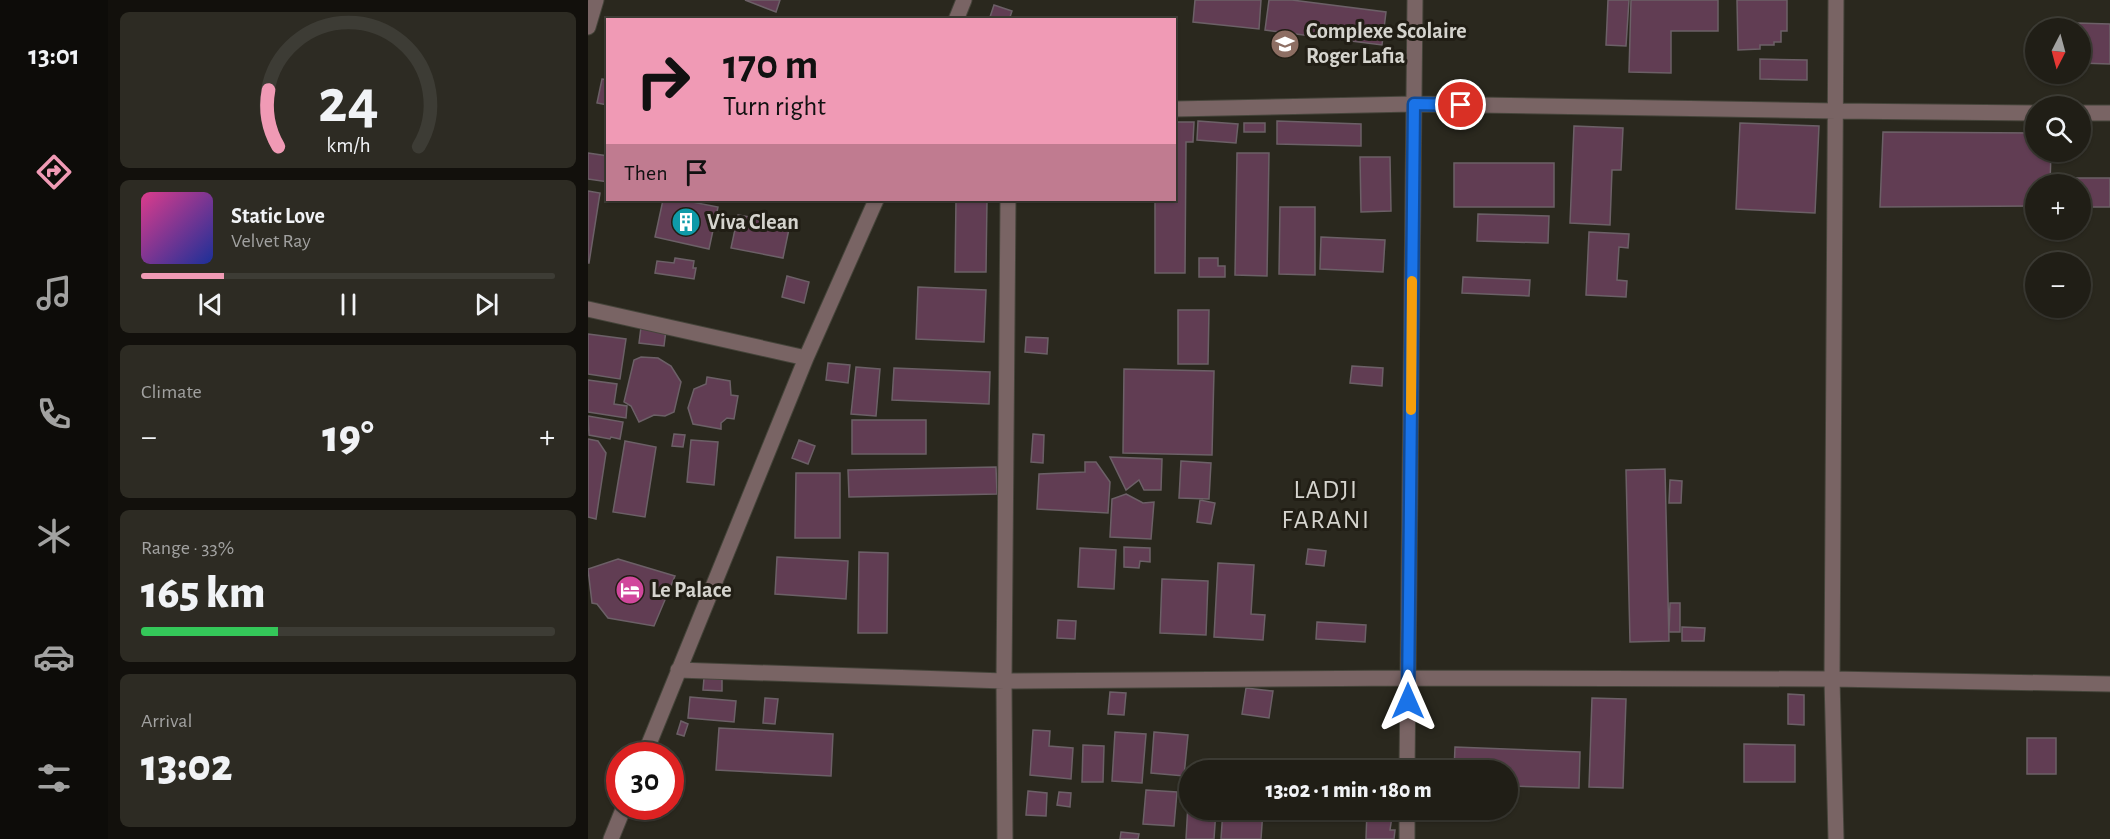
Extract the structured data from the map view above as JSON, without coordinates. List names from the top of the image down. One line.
{"districts":["LADJI FARANI"],"places":{"school or university":["Complexe Scolaire Roger Lafia"],"building":["Viva Clean"],"hotel":["Le Palace"]},"north":"bottom","page":{"tabs":"13:01","map_buttons":["+","−"],"turn":["170 m","Turn right"],"then":"Then","song":["Static Love","Velvet Ray"],"tile":["Climate",["Range · 33%","165 km"],["Arrival","13:02"]],"heat":["−","19°","+"],"limit":"30","trip":"13:02 · 1 min · 180 m","gauge":["24","km/h"]}}
